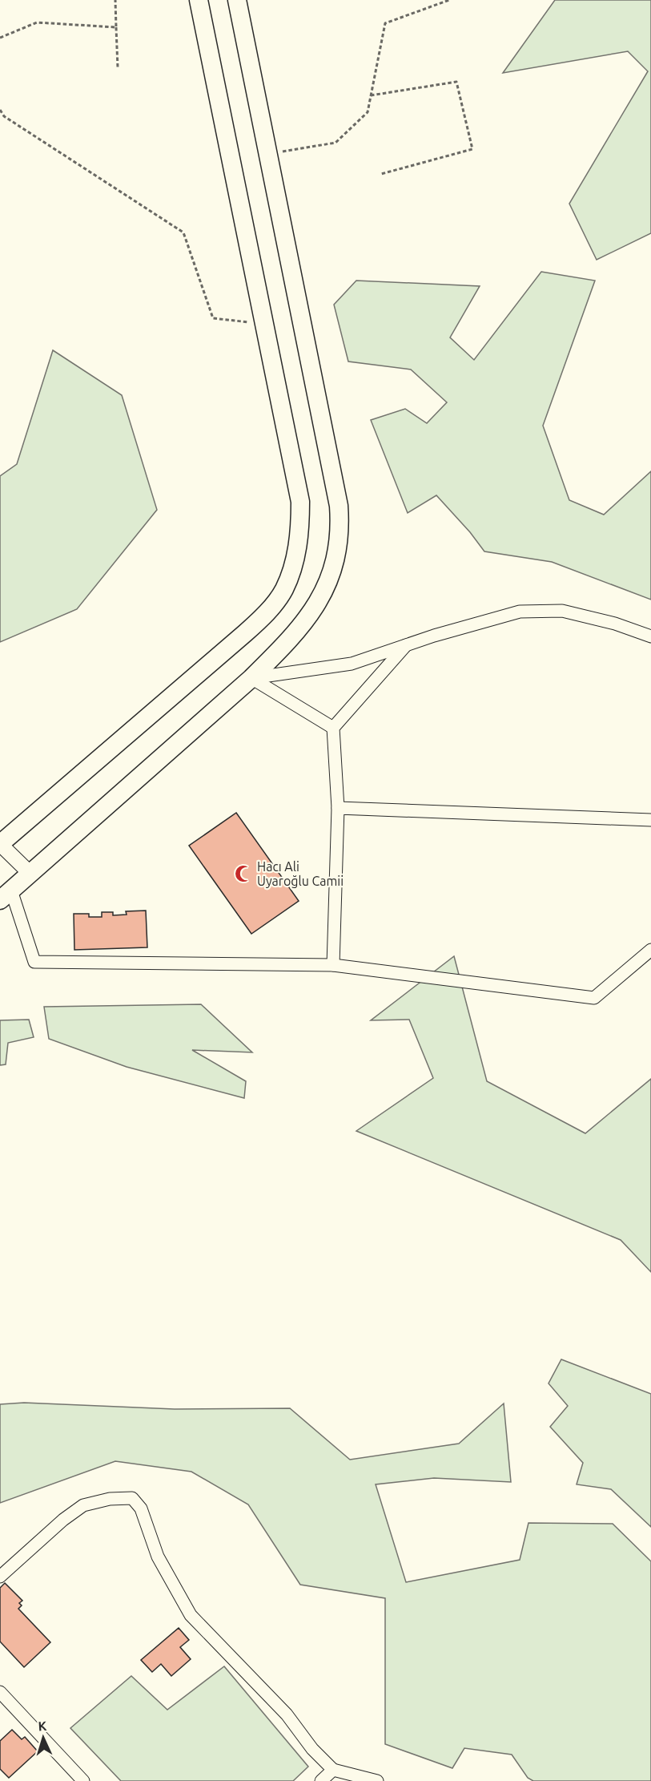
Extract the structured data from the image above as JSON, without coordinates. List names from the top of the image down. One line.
{"places":{"mosque":["Hacı Ali Uyaroğlu Camii"]},"north":"top"}
